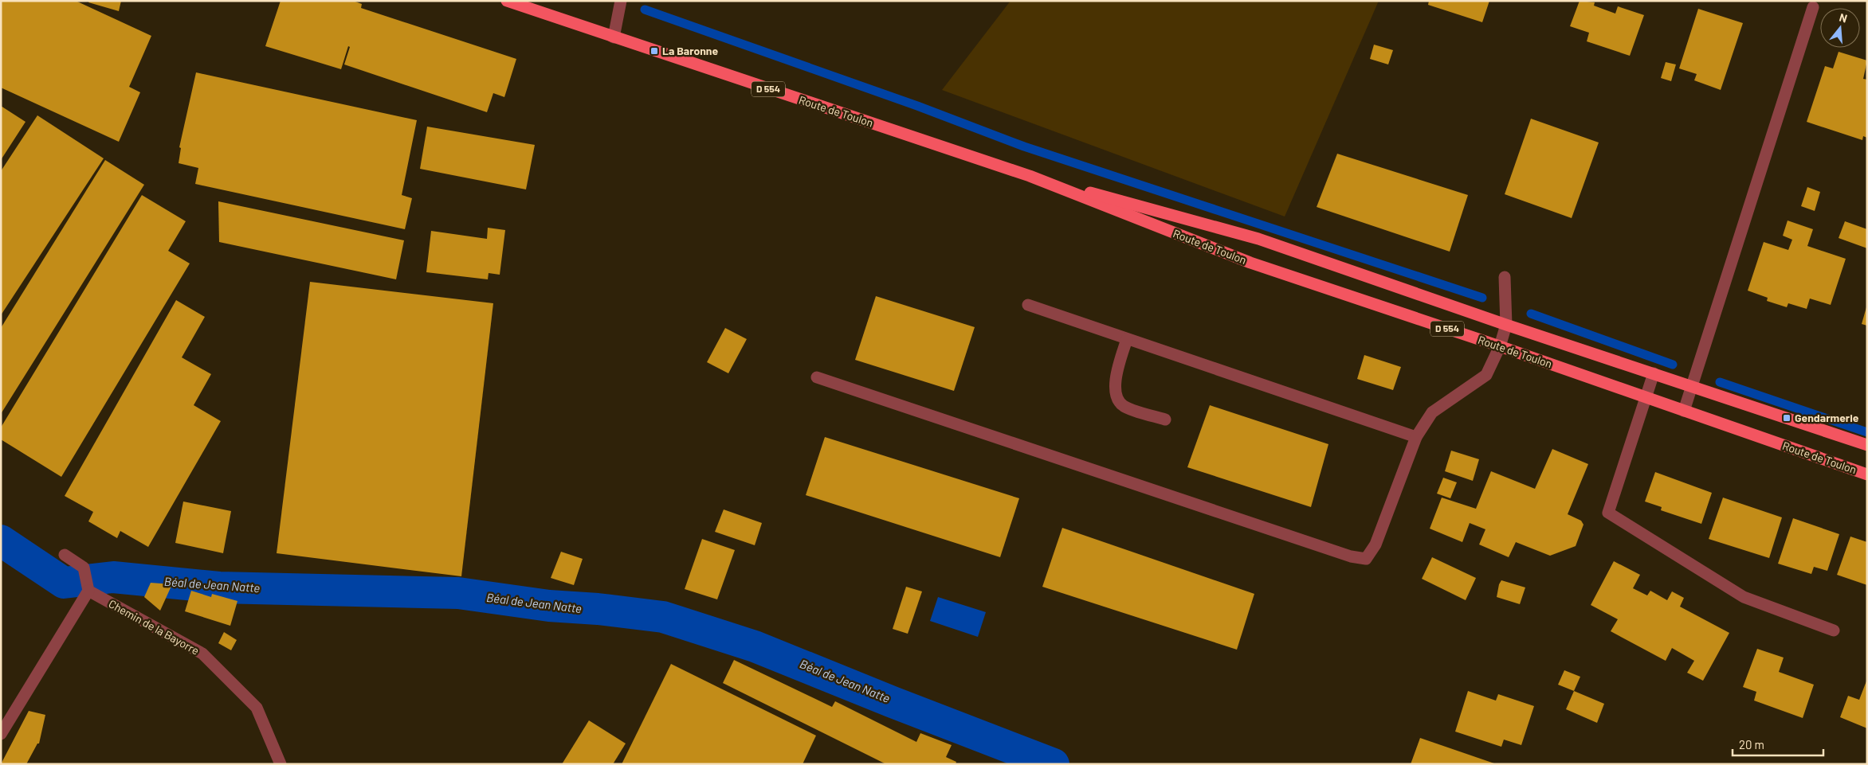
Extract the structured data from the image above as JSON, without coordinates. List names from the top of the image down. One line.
{"streets":{"main road":["D 554","Route de Toulon"],"street":["Chemin de la Bayorre"]},"water":["Béal de Jean Natte"],"places":{"transit":["La Baronne","Gendarmerie"]},"scale_bar":"20 m","north":"top"}
